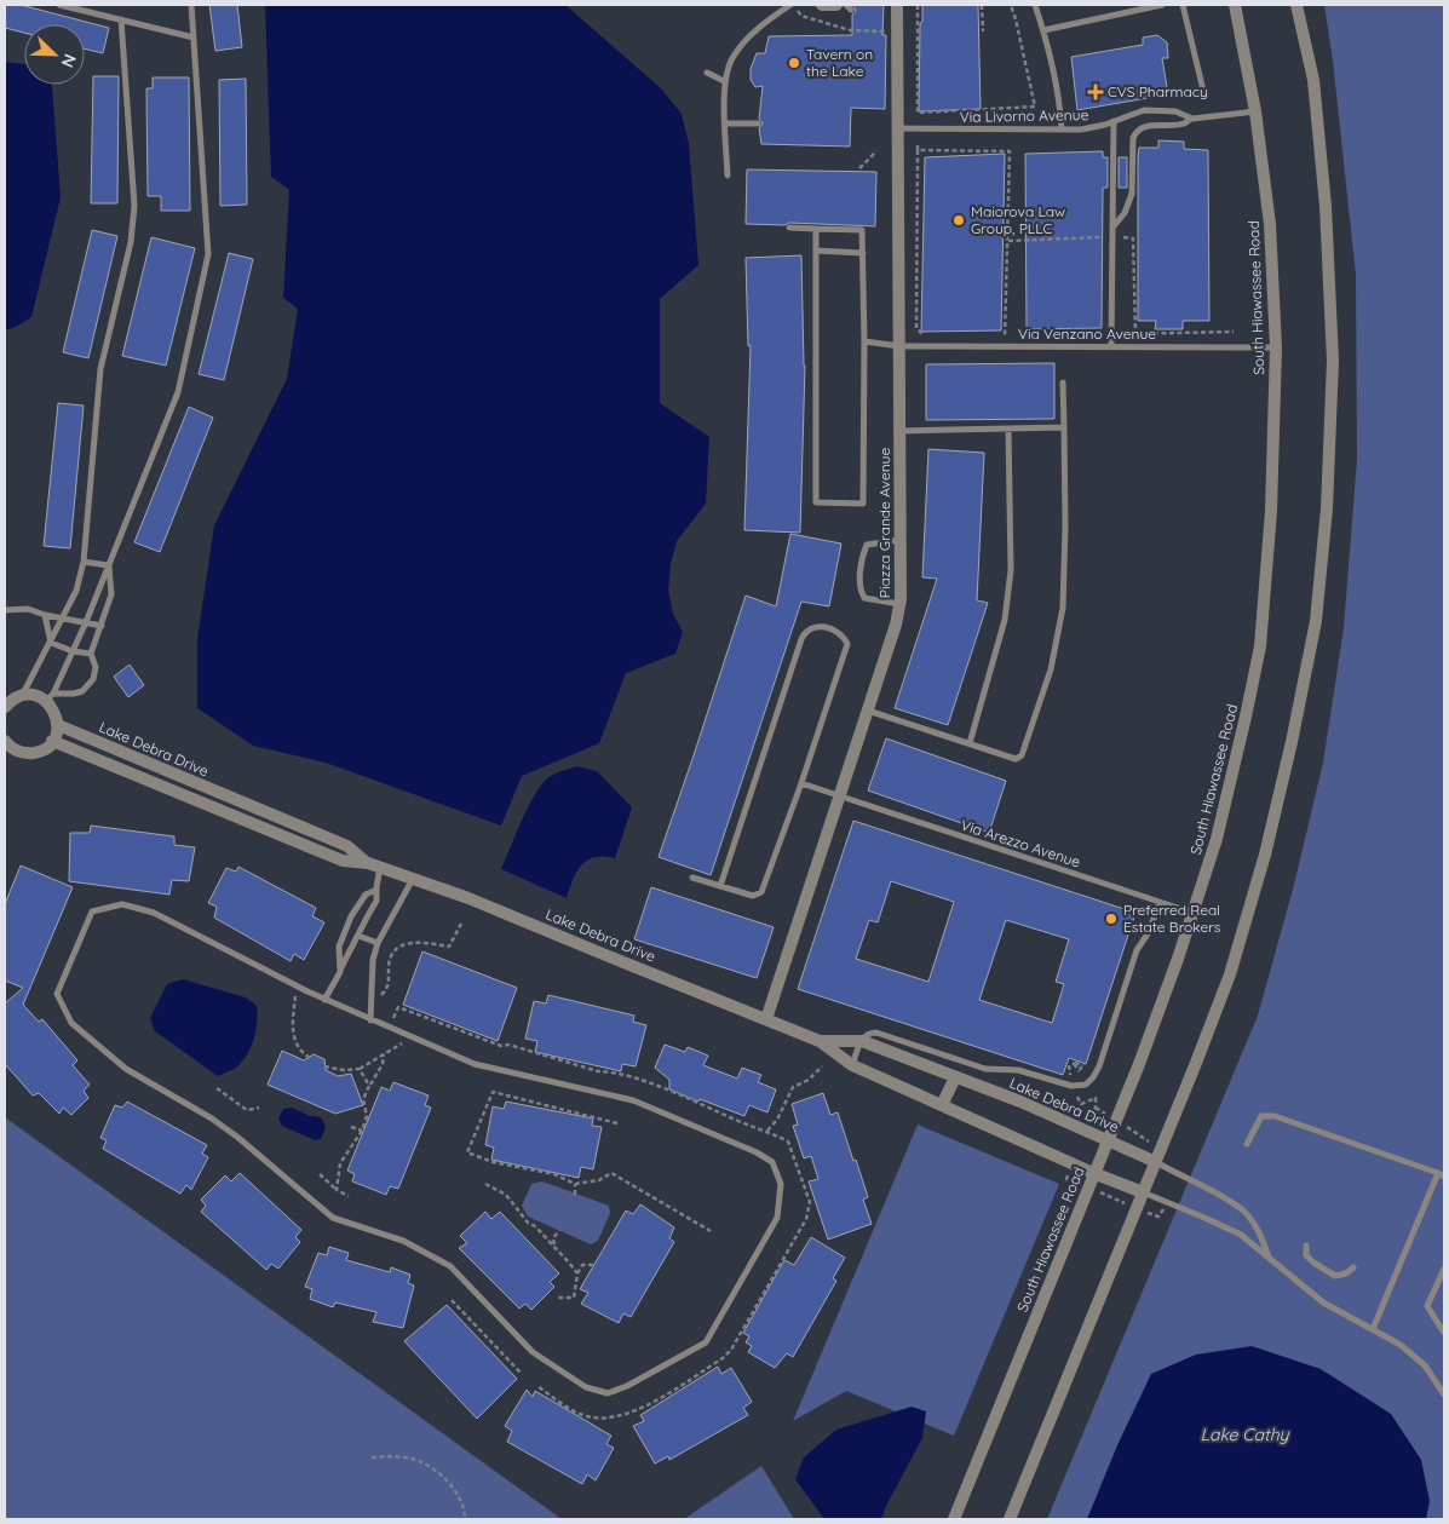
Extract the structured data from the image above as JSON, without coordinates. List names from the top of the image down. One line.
{"streets":{"street":["South Hiawassee Road","Piazza Grande Avenue","Lake Debra Drive"],"lane":["Via Livorno Avenue","Via Venzano Avenue","Via Arezzo Avenue"]},"crossings":[["Via Livorno Avenue","South Hiawassee Road"],["Via Livorno Avenue","Piazza Grande Avenue"],["South Hiawassee Road","Via Venzano Avenue"],["South Hiawassee Road","Lake Debra Drive"],["South Hiawassee Road","Via Arezzo Avenue"],["Via Venzano Avenue","Piazza Grande Avenue"],["Piazza Grande Avenue","Lake Debra Drive"],["Piazza Grande Avenue","Via Arezzo Avenue"]],"water":["Lake Cathy"],"places":{"other":["Tavern on the Lake","Maiorova Law Group, PLLC","Preferred Real Estate Brokers"],"health":["CVS Pharmacy"]},"north":"bottom right"}
